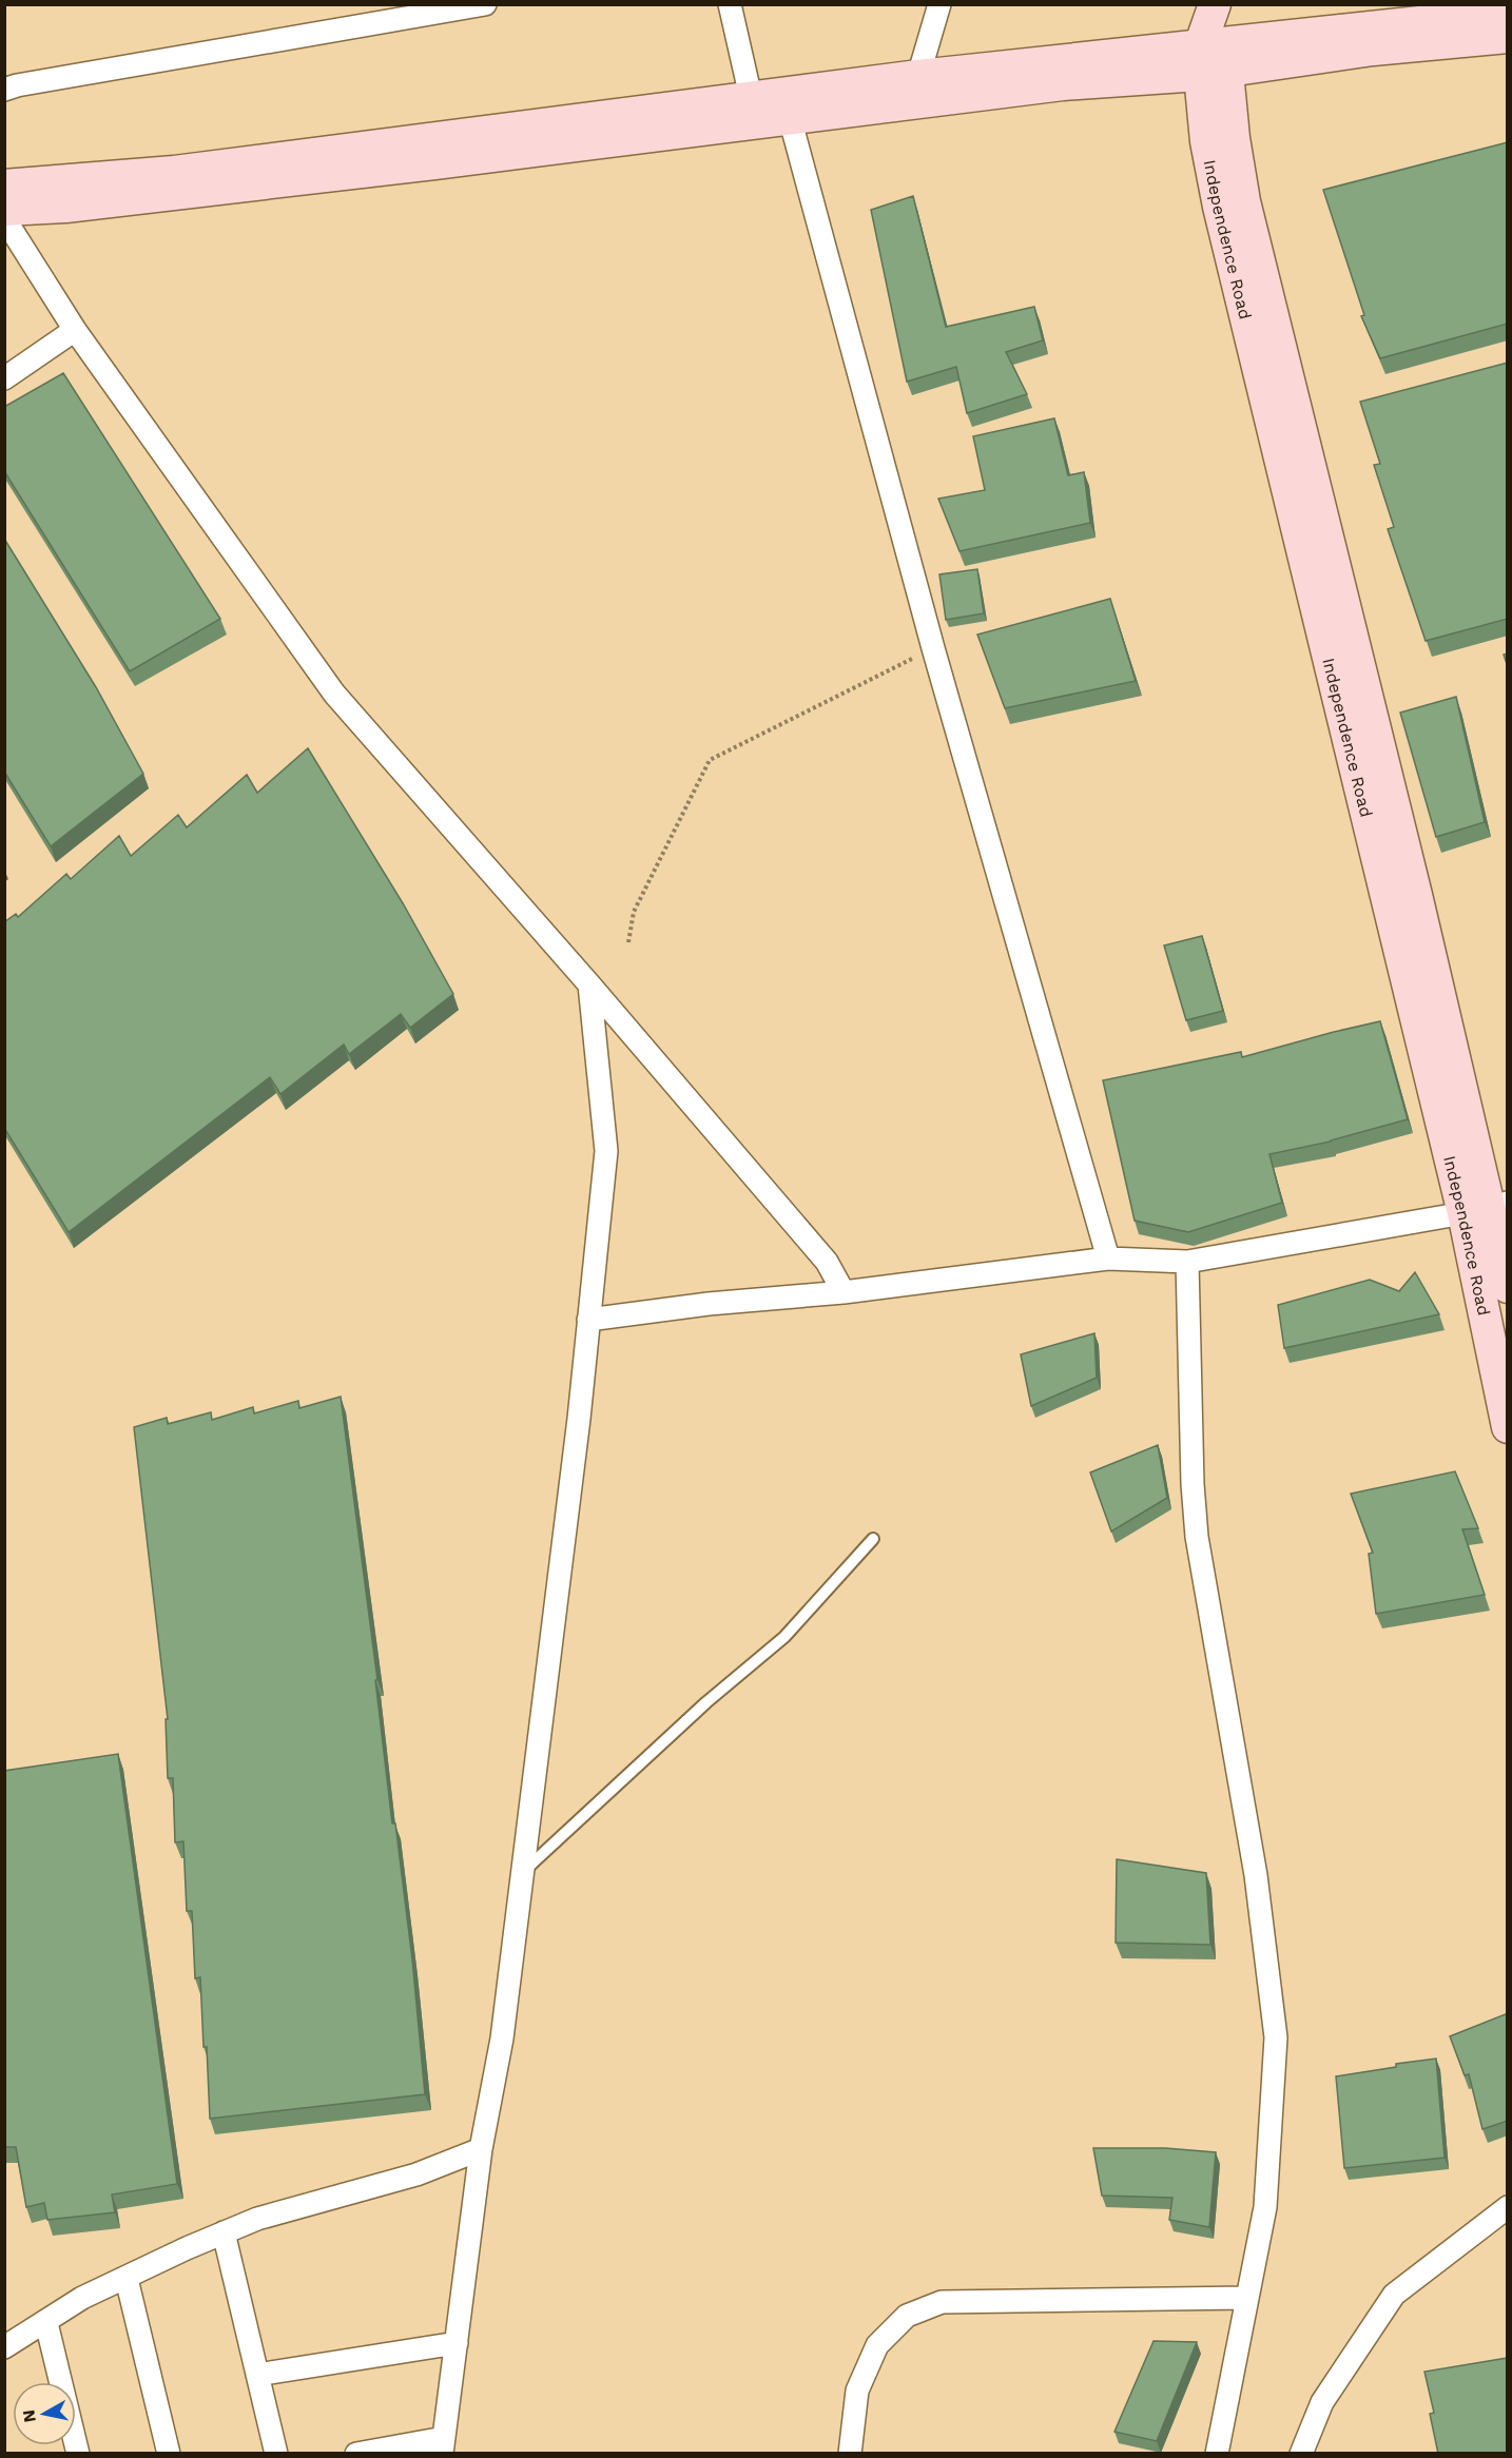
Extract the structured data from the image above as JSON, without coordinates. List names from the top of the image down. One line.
{"streets":{"main road":["Independence Road"]},"north":"left"}
